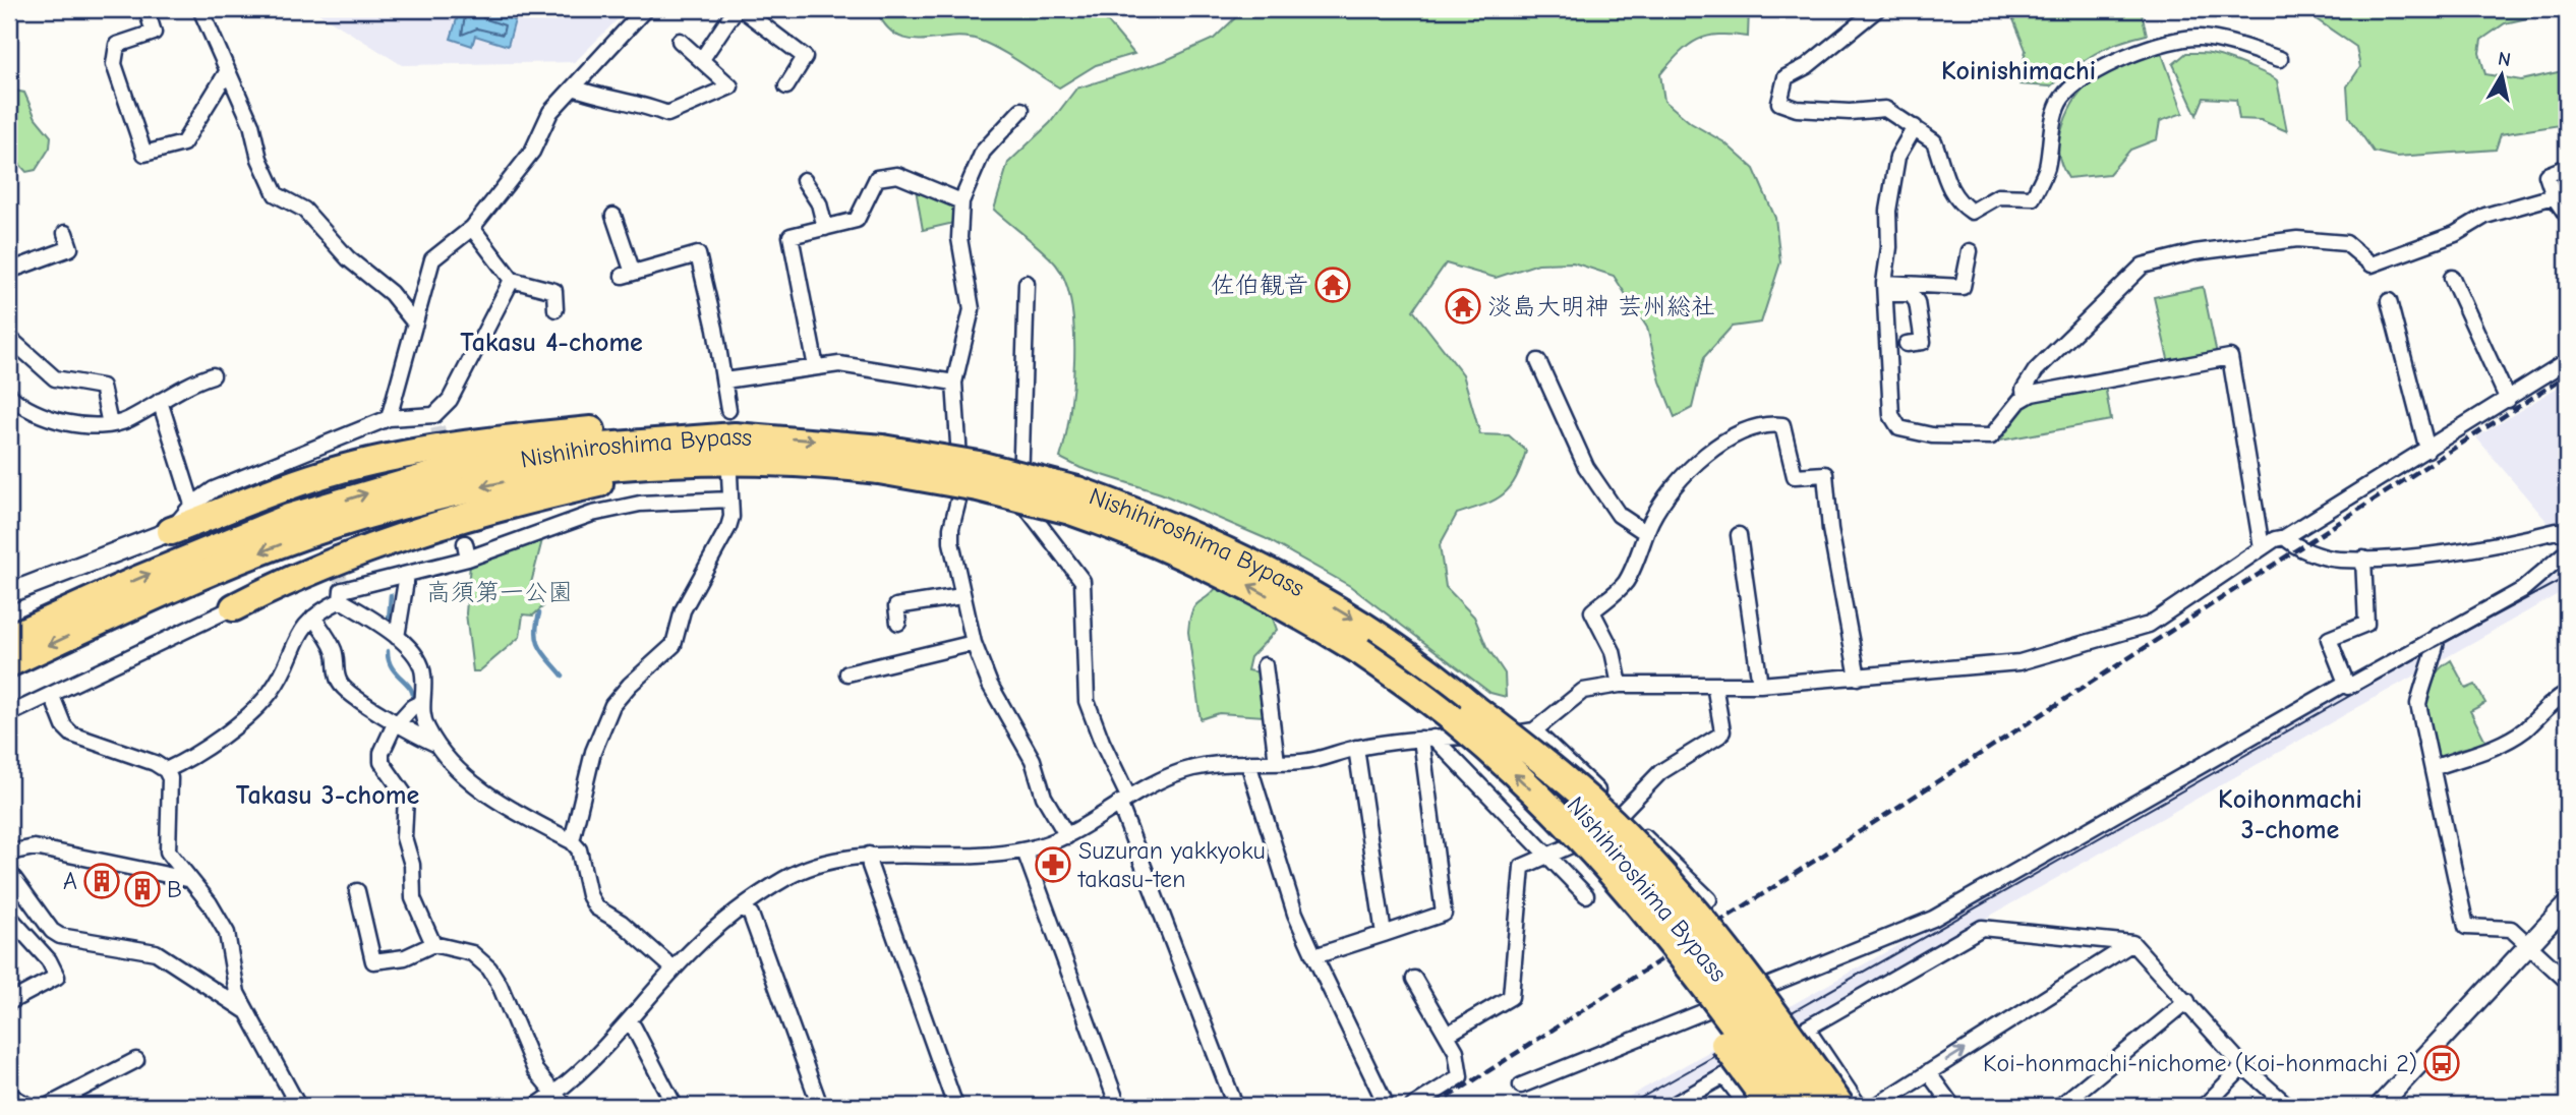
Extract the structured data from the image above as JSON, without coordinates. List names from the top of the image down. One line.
{"streets":{"highway":["Nishihiroshima Bypass"]},"districts":["Koinishimachi","Takasu 4-chome","Takasu 3-chome","Koihonmachi 3-chome"],"parks":["高須第一公園"],"places":{"temple":["佐伯観音","淡島大明神 芸州総社"],"pharmacy":["Suzuran yakkyoku takasu-ten"],"building":["A","B"],"bus stop":["Koi-honmachi-nichome (Koi-honmachi 2)"]},"north":"top"}
